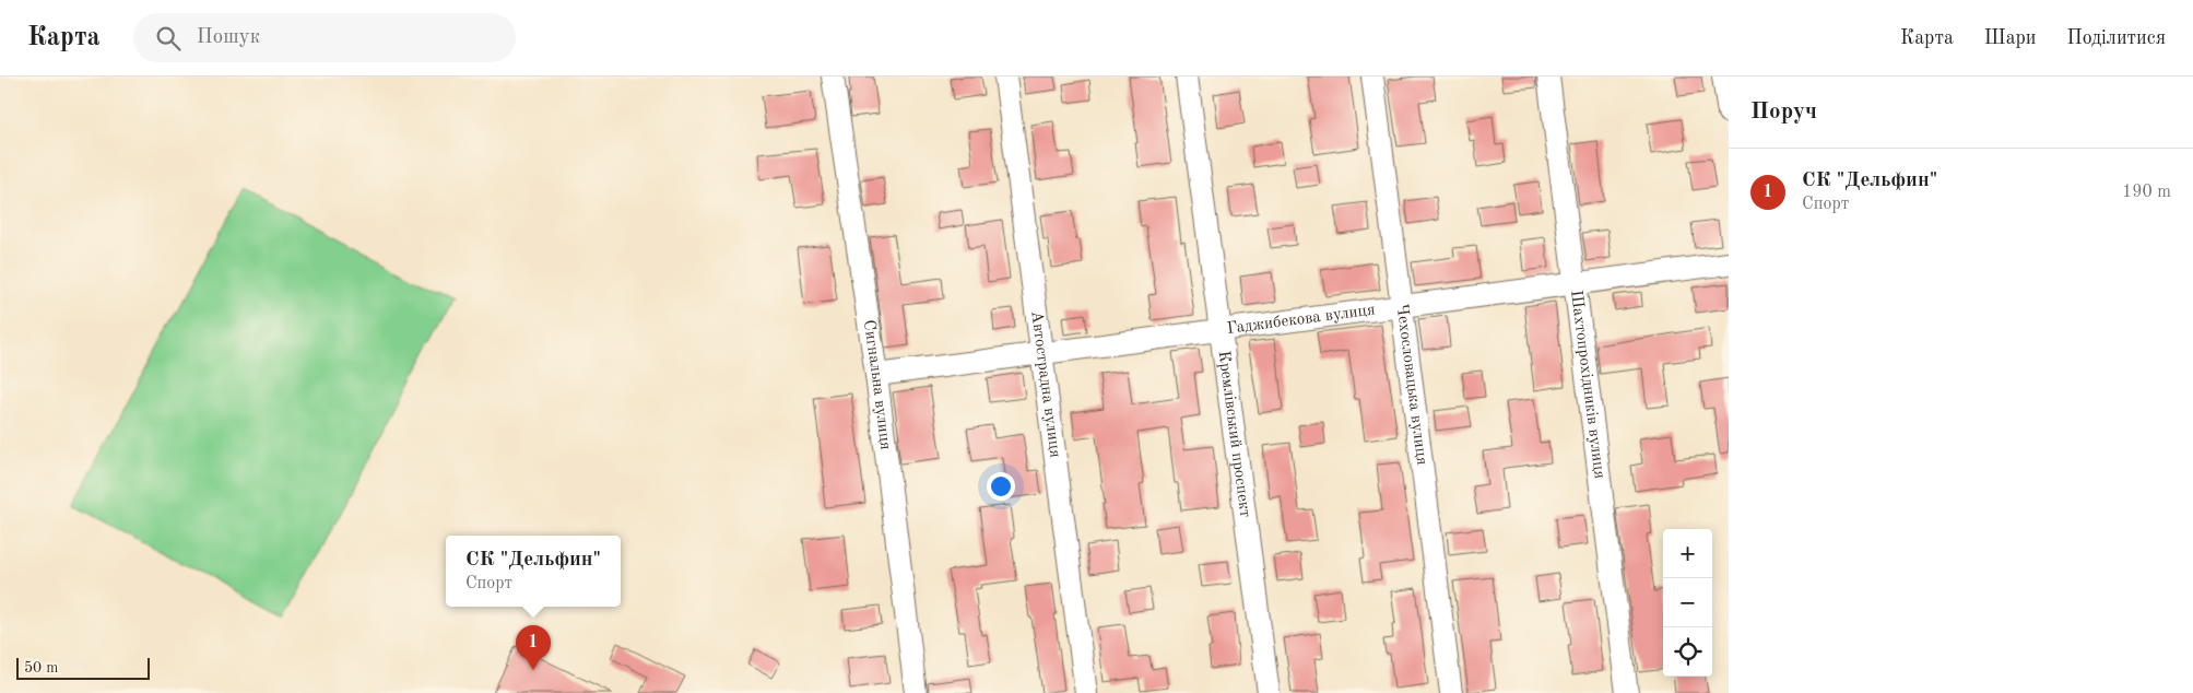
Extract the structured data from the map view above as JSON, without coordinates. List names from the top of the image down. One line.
{"streets":{"street":["Гаджибекова вулиця","Сигнальна вулиця","Автострадна вулиця","Чехословацька вулиця","Шахтопрохідників вулиця","Кремлівський проспект"]},"crossings":[["Гаджибекова вулиця","Сигнальна вулиця"],["Гаджибекова вулиця","Автострадна вулиця"],["Гаджибекова вулиця","Чехословацька вулиця"],["Гаджибекова вулиця","Шахтопрохідників вулиця"],["Гаджибекова вулиця","Кремлівський проспект"]],"scale_bar":"50 m","page":{"header":"Карта","search":"Пошук","nav":["Карта","Шари","Поділитися"],"heading":"Поруч","list":[{"mark":"1","name":"СК \"Дельфин\"","note":"Спорт","value":"190 m"}],"map_buttons":["+","−"],"popup":["СК \"Дельфин\"","Спорт"],"pins":"1","scale":"50 m"}}
